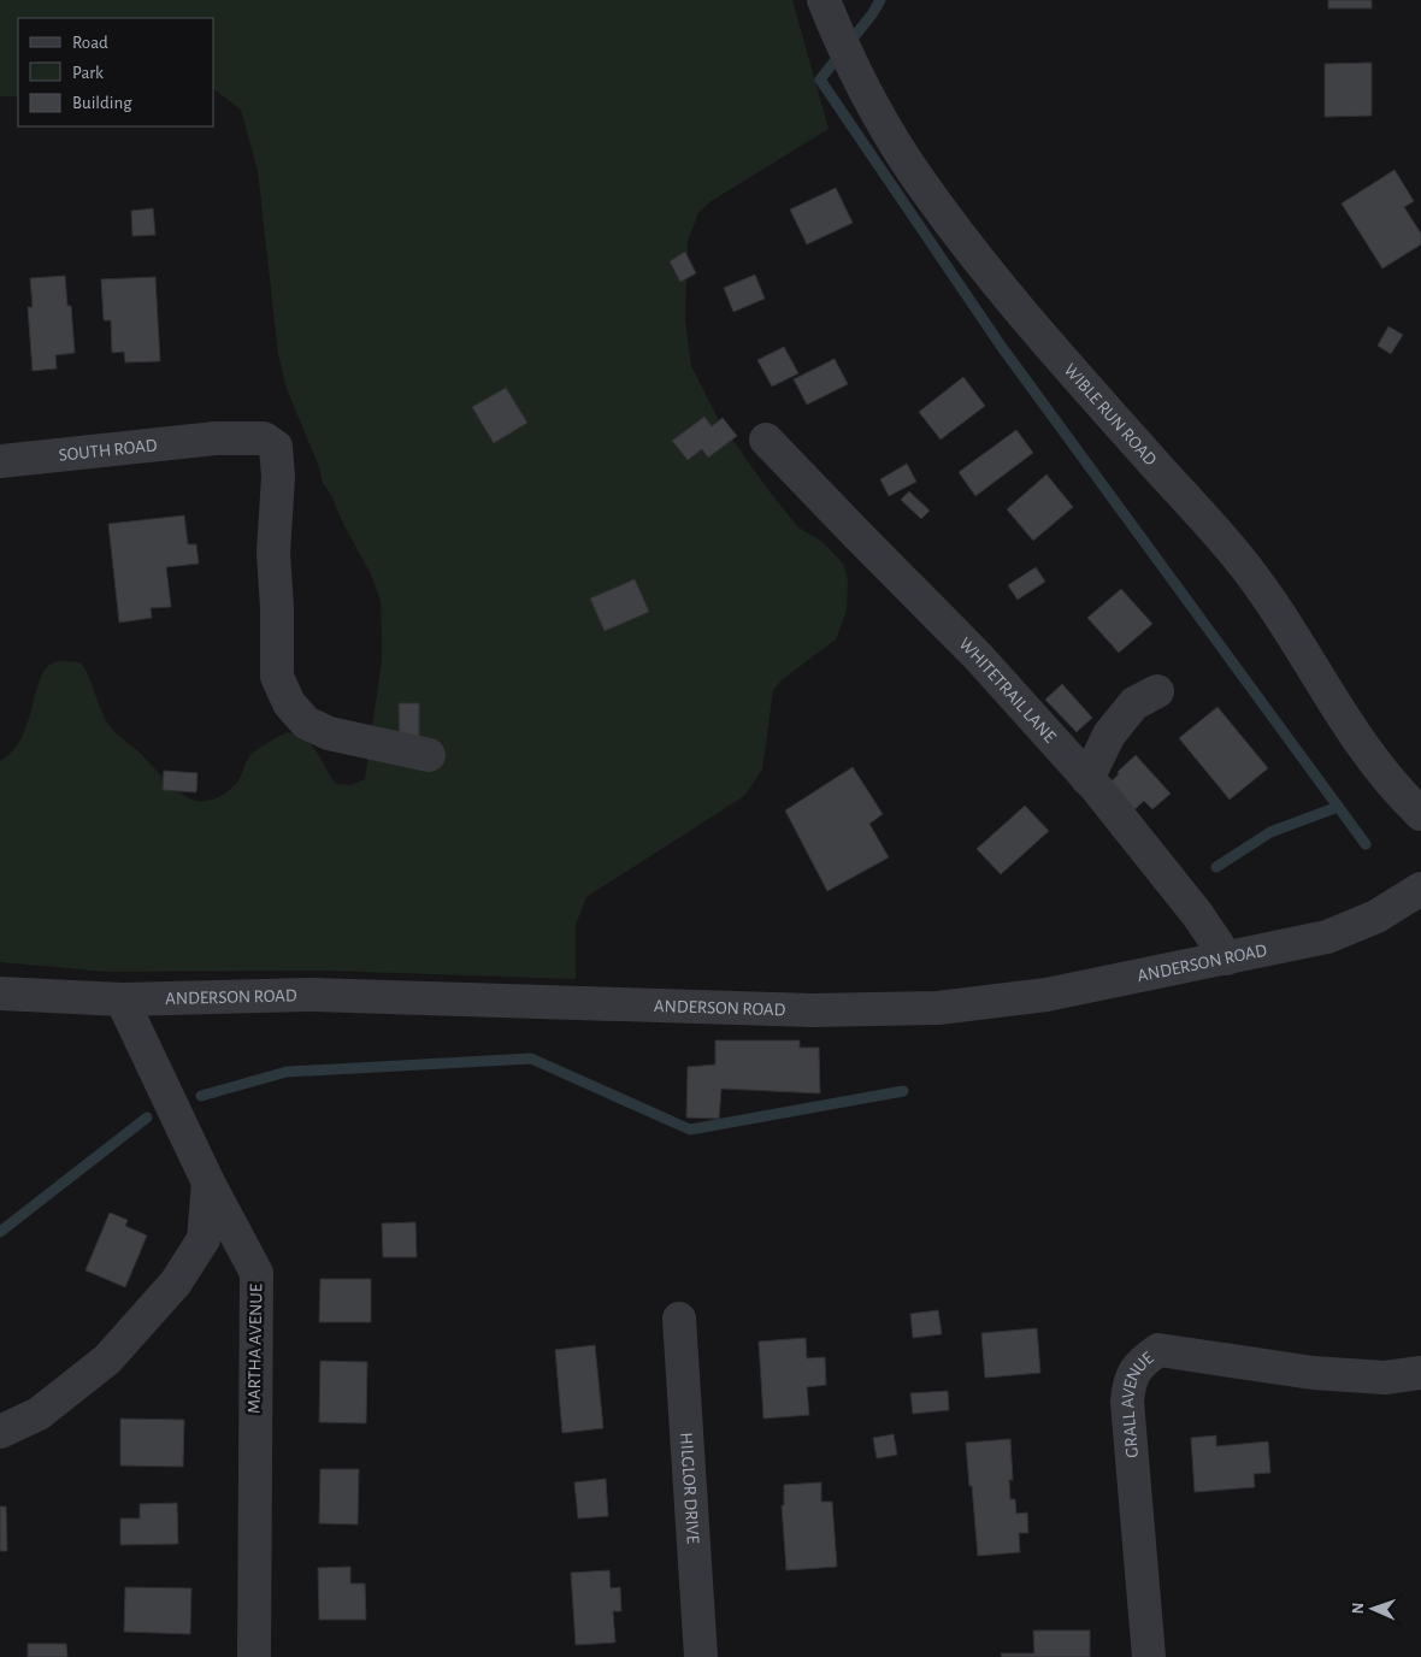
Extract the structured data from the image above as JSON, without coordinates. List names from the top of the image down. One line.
{"streets":{"street":["WIBLE RUN ROAD","SOUTH ROAD","WHITETRAIL LANE","ANDERSON ROAD","MARTHA AVENUE","GRALL AVENUE","HILGLOR DRIVE"]},"crossings":[["WHITETRAIL LANE","ANDERSON ROAD"],["ANDERSON ROAD","MARTHA AVENUE"]],"legend":["Road","Park","Building"],"north":"left"}
